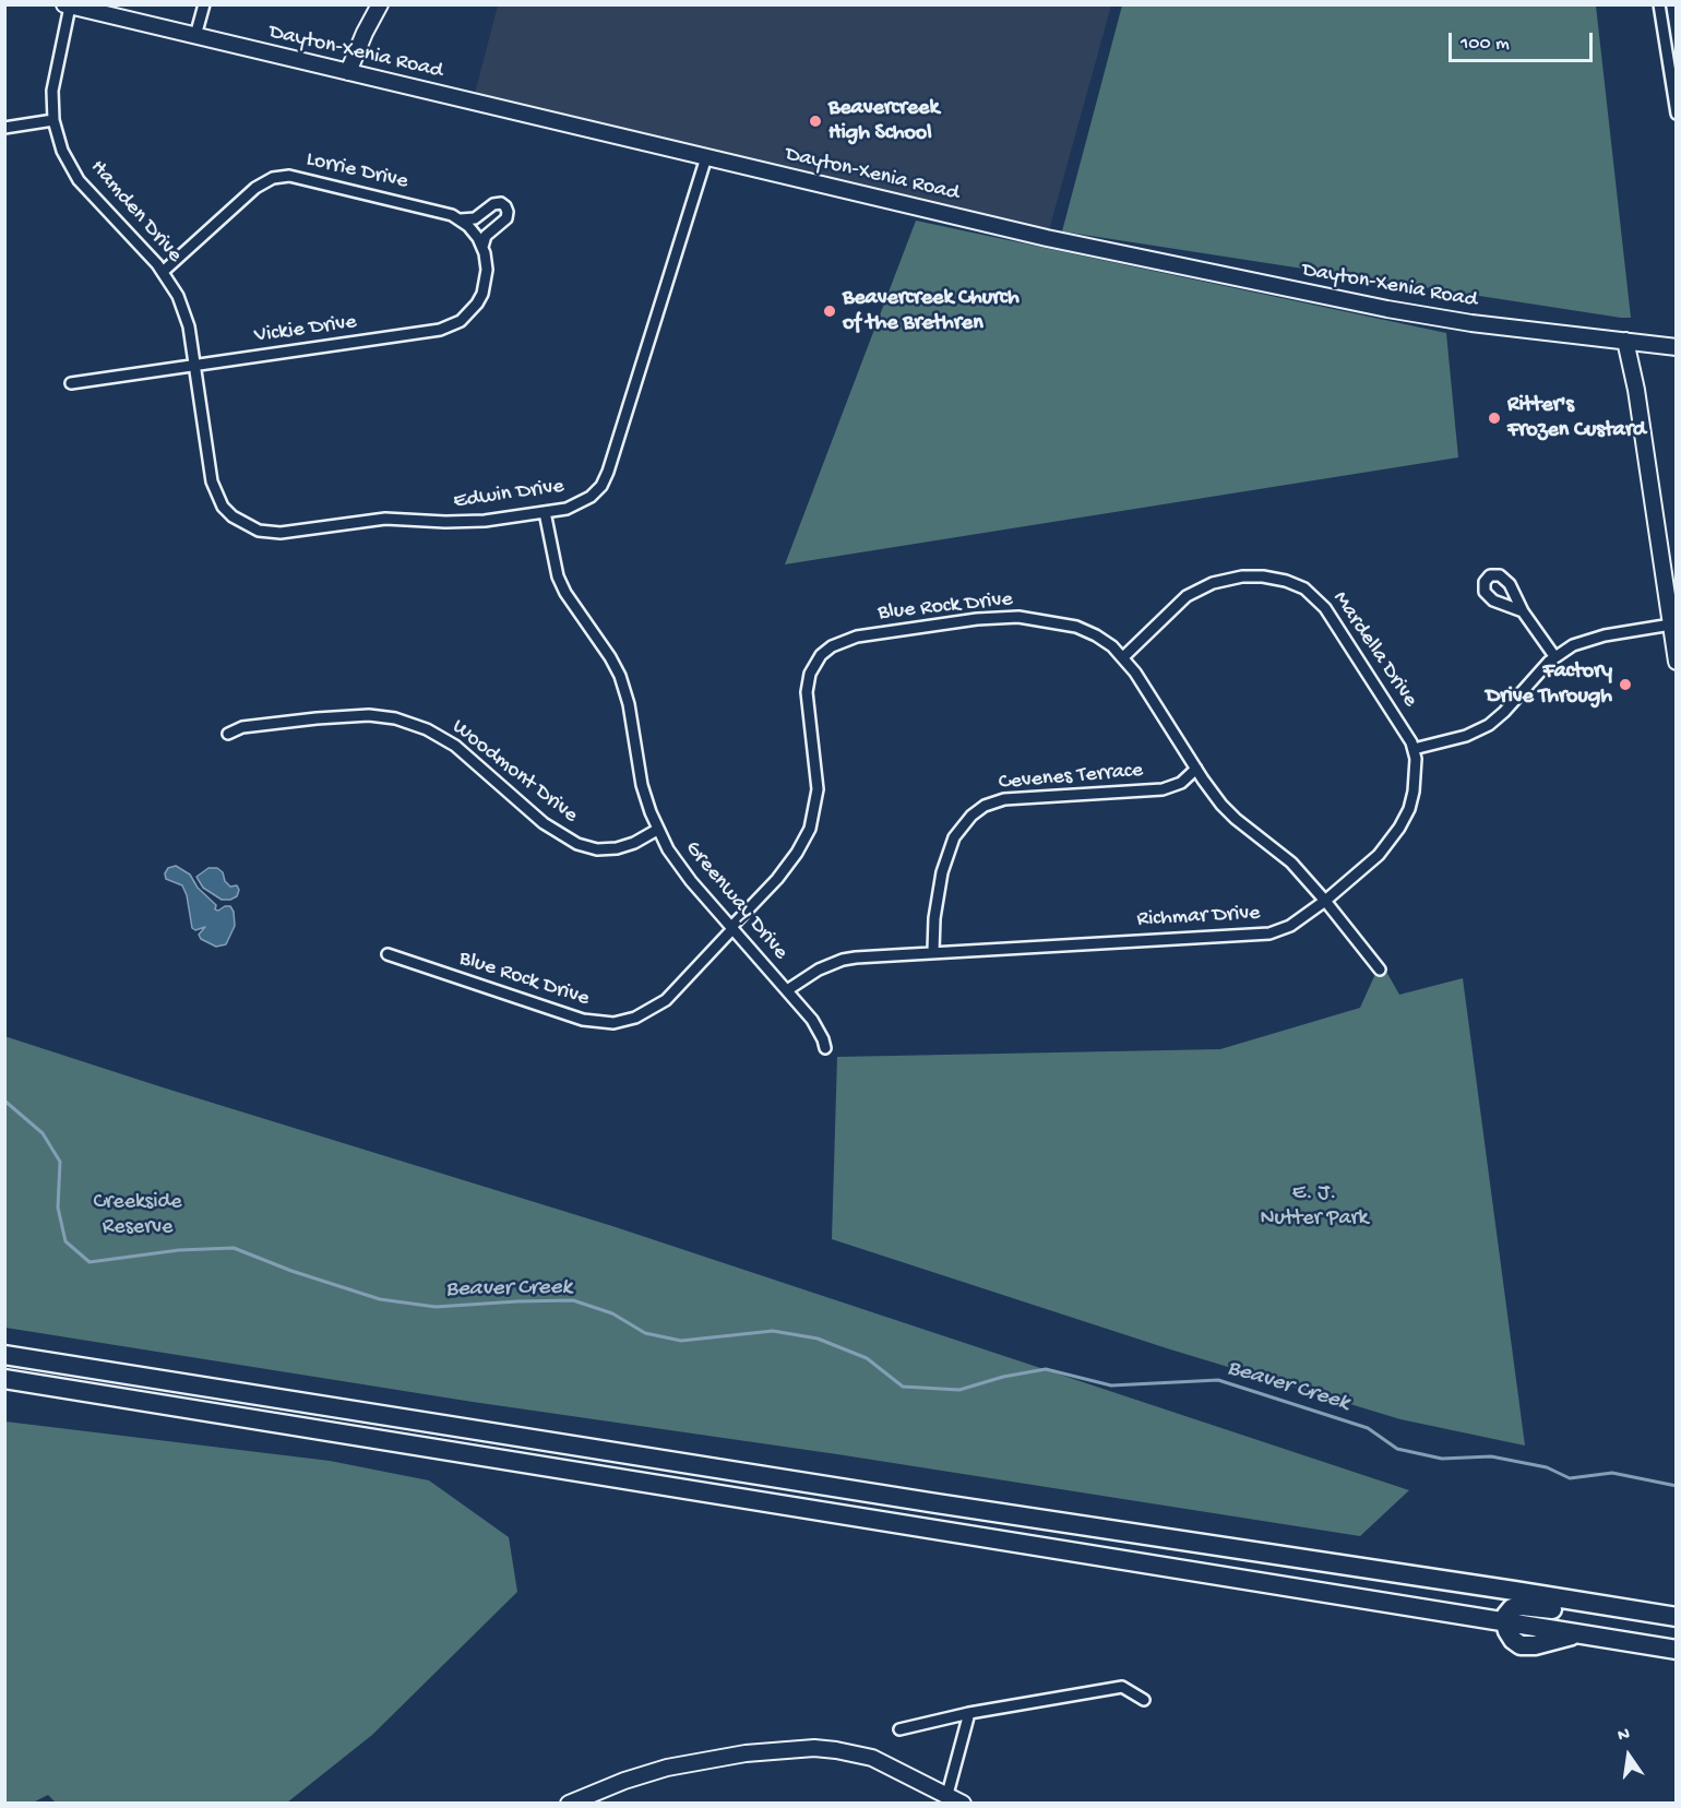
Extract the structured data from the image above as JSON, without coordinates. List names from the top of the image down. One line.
{"streets":{"main road":["Dayton-Xenia Road"],"street":["Lorrie Drive","Hamden Drive","Vickie Drive","Edwin Drive","Blue Rock Drive","Mardella Drive","Woodmont Drive","Cevenes Terrace","Greenway Drive","Richmar Drive"]},"crossings":[["Dayton-Xenia Road","Hamden Drive"],["Dayton-Xenia Road","Edwin Drive"],["Lorrie Drive","Hamden Drive"],["Hamden Drive","Vickie Drive"],["Hamden Drive","Edwin Drive"],["Vickie Drive","Edwin Drive"],["Edwin Drive","Greenway Drive"],["Blue Rock Drive","Mardella Drive"],["Blue Rock Drive","Cevenes Terrace"],["Blue Rock Drive","Greenway Drive"],["Blue Rock Drive","Richmar Drive"],["Mardella Drive","Richmar Drive"],["Woodmont Drive","Greenway Drive"],["Cevenes Terrace","Richmar Drive"],["Greenway Drive","Richmar Drive"]],"water":["Beaver Creek"],"parks":["E. J. Nutter Park","Creekside Reserve"],"places":["Beavercreek High School","Beavercreek Church of the Brethren","Ritter's Frozen Custard","Factory Drive Through"],"scale_bar":"100 m","north":"top"}
